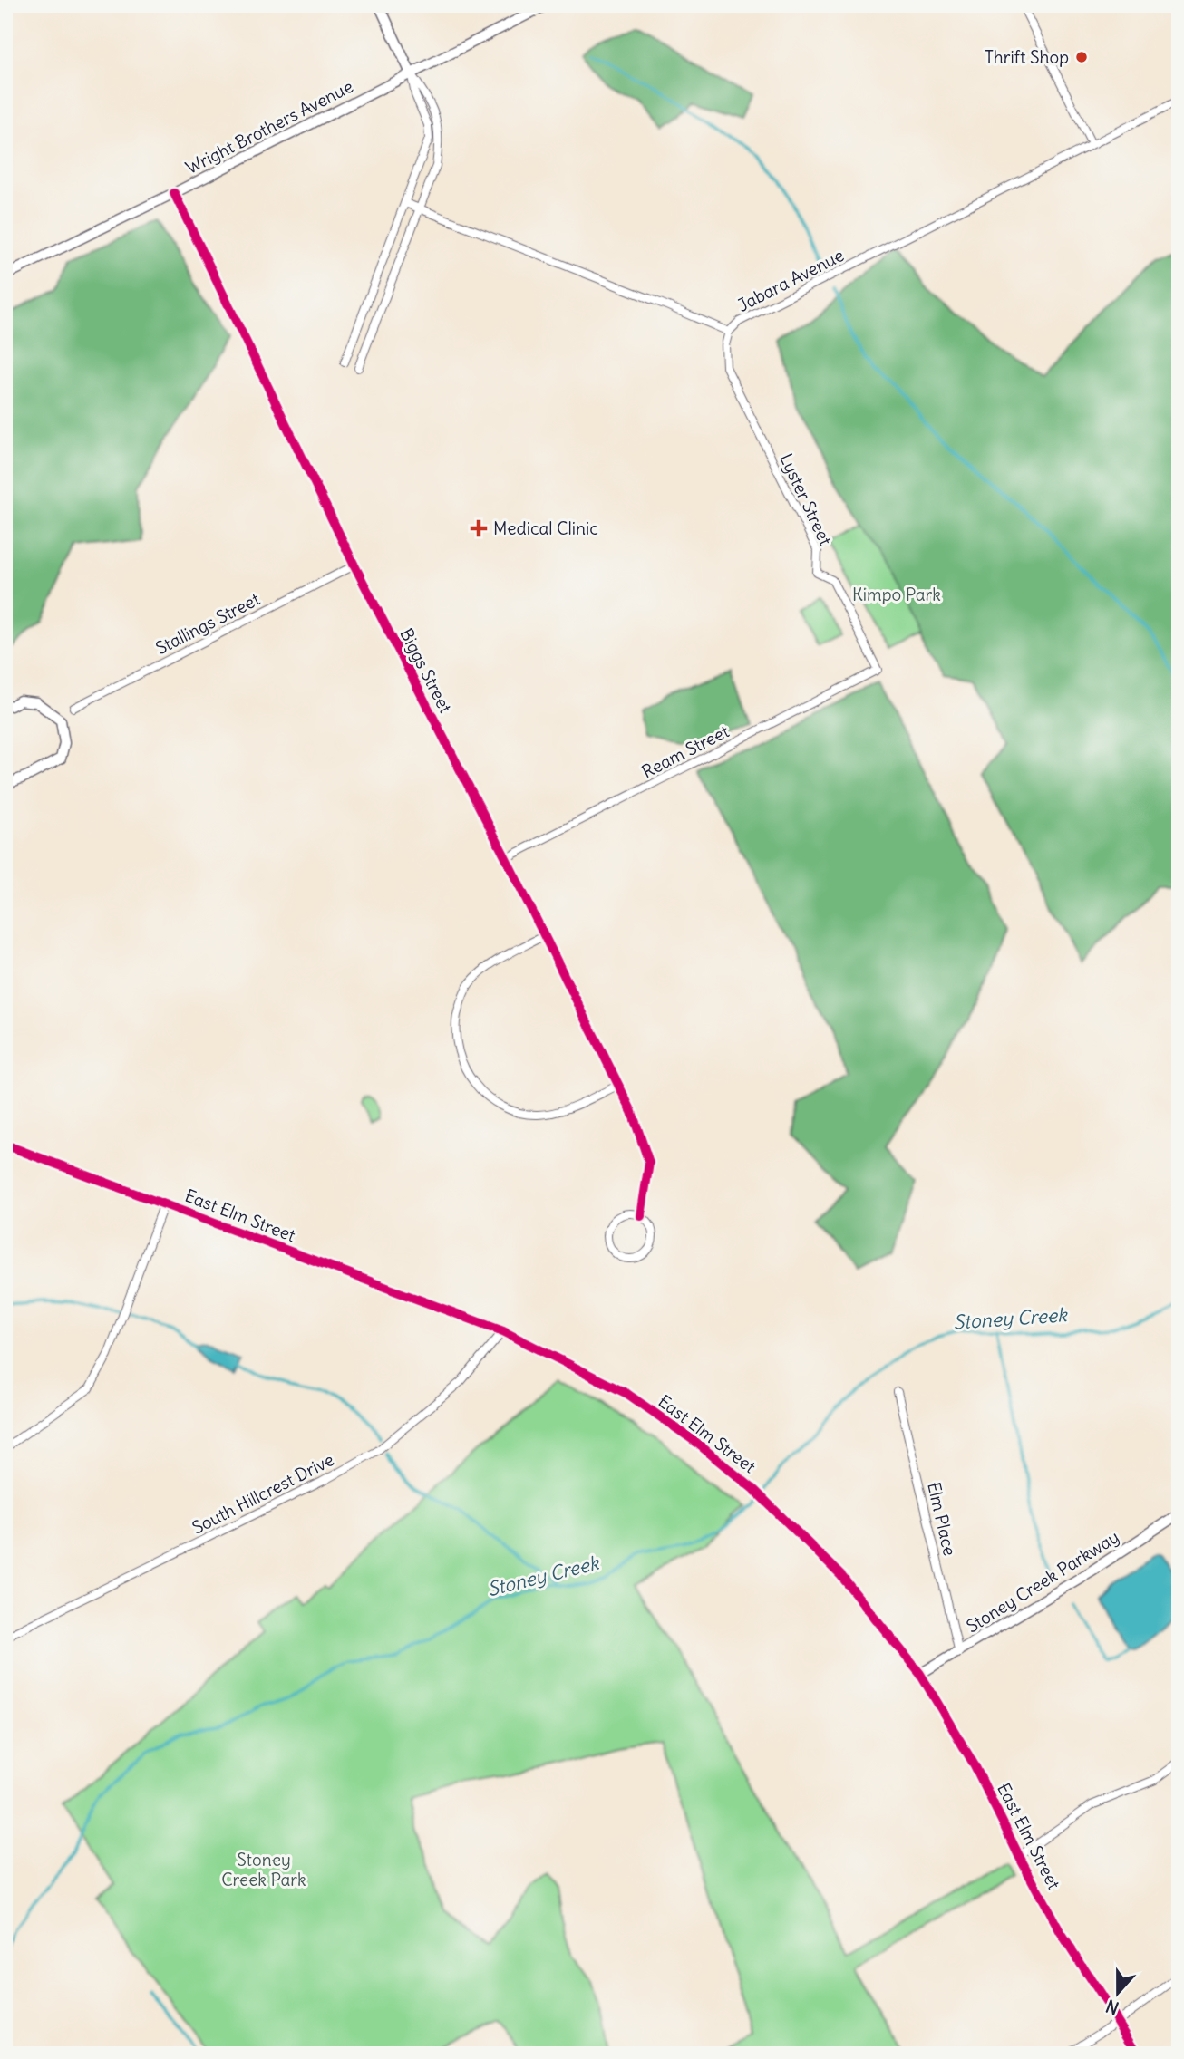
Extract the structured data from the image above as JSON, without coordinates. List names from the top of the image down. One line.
{"streets":{"street":["Wright Brothers Avenue","Jabara Avenue","Lyster Street","Stallings Street","Biggs Street","Ream Street","East Elm Street","South Hillcrest Drive","Elm Place","Stoney Creek Parkway"]},"crossings":[["Wright Brothers Avenue","Biggs Street"],["Jabara Avenue","Lyster Street"],["Lyster Street","Ream Street"],["Stallings Street","Biggs Street"],["Biggs Street","Ream Street"],["East Elm Street","South Hillcrest Drive"],["East Elm Street","Stoney Creek Parkway"],["Elm Place","Stoney Creek Parkway"]],"water":["Stoney Creek"],"parks":["Kimpo Park","Stoney Creek Park"],"places":{"other":["Thrift Shop"],"health":["Medical Clinic"]},"north":"bottom"}
